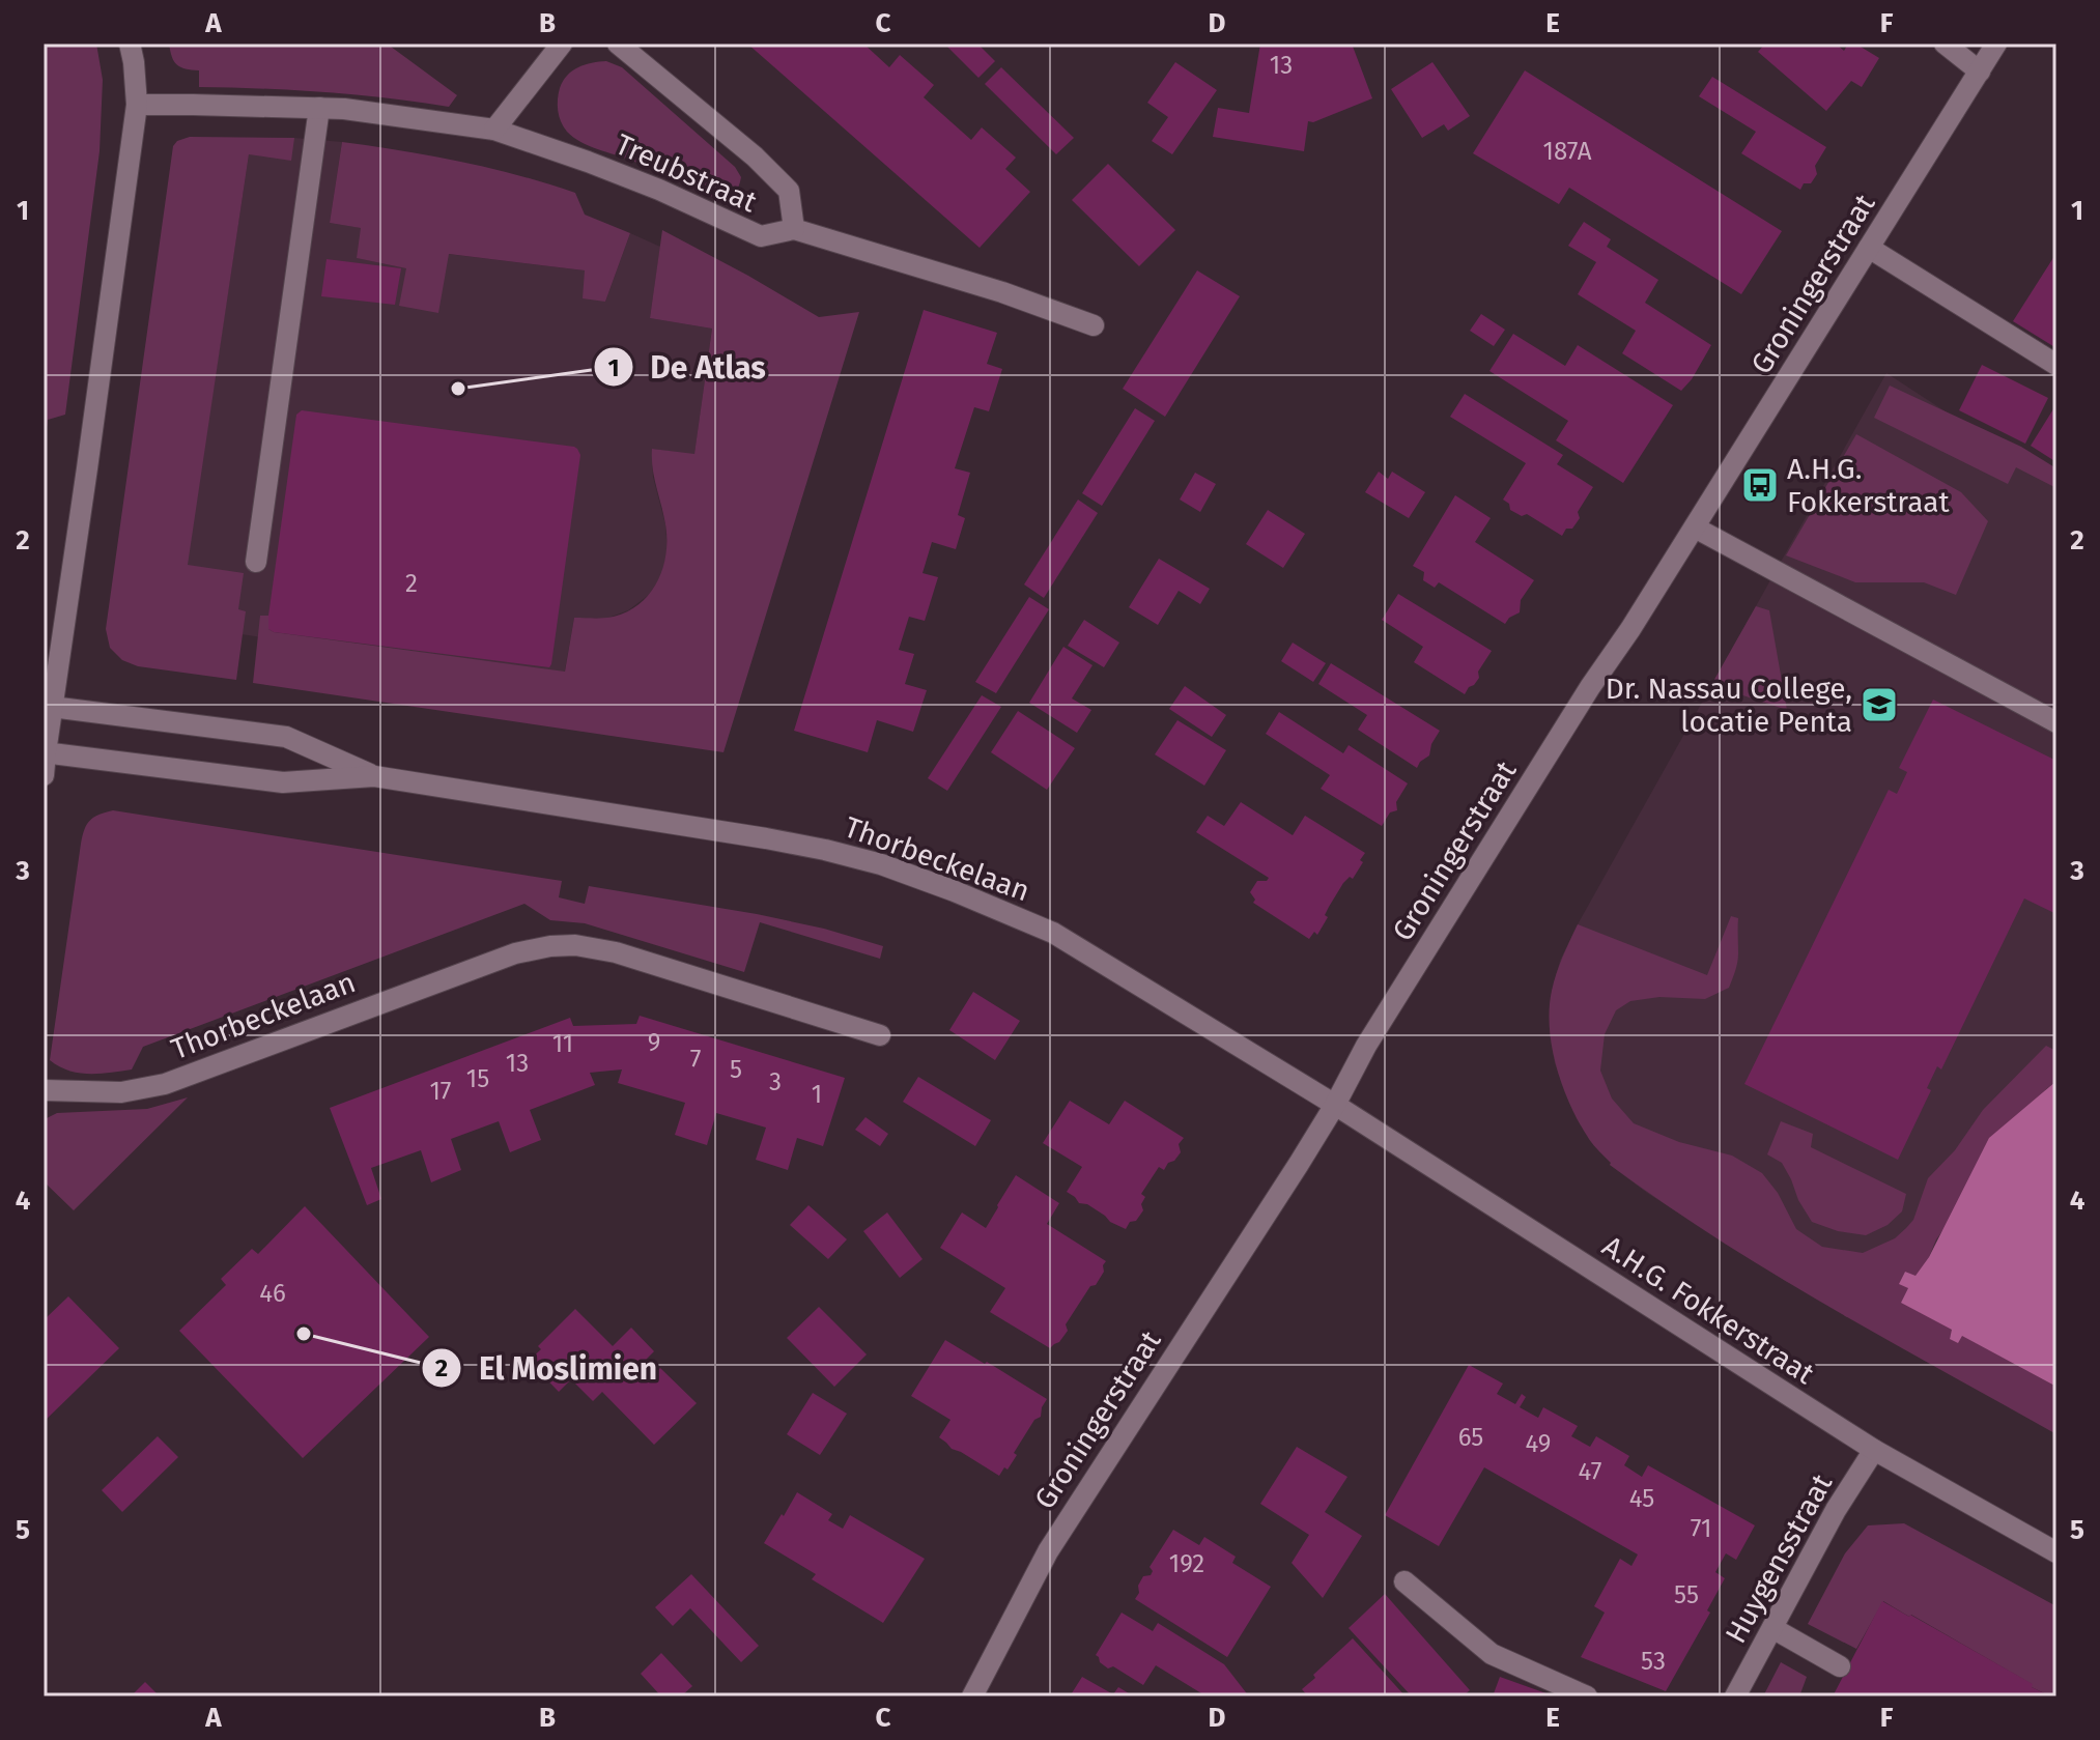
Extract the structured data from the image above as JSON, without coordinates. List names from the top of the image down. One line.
{"streets":{"street":["Treubstraat","Groningerstraat","Thorbeckelaan","A.H.G. Fokkerstraat","Huygensstraat"]},"crossings":[["Groningerstraat","Thorbeckelaan"],["Groningerstraat","A.H.G. Fokkerstraat"],["Thorbeckelaan","A.H.G. Fokkerstraat"],["A.H.G. Fokkerstraat","Huygensstraat"]],"places":{"other":["De Atlas","El Moslimien"],"bus stop":["A.H.G. Fokkerstraat"],"school or university":["Dr. Nassau College, locatie Penta"]},"house_numbers":["13","187A","2","9","11","7","13","5","15","3","17","1","46","65","49","47","45","71","192","55","53"],"grid":{"columns":["A","B","C","D","E","F"],"rows":["1","2","3","4","5"]}}
